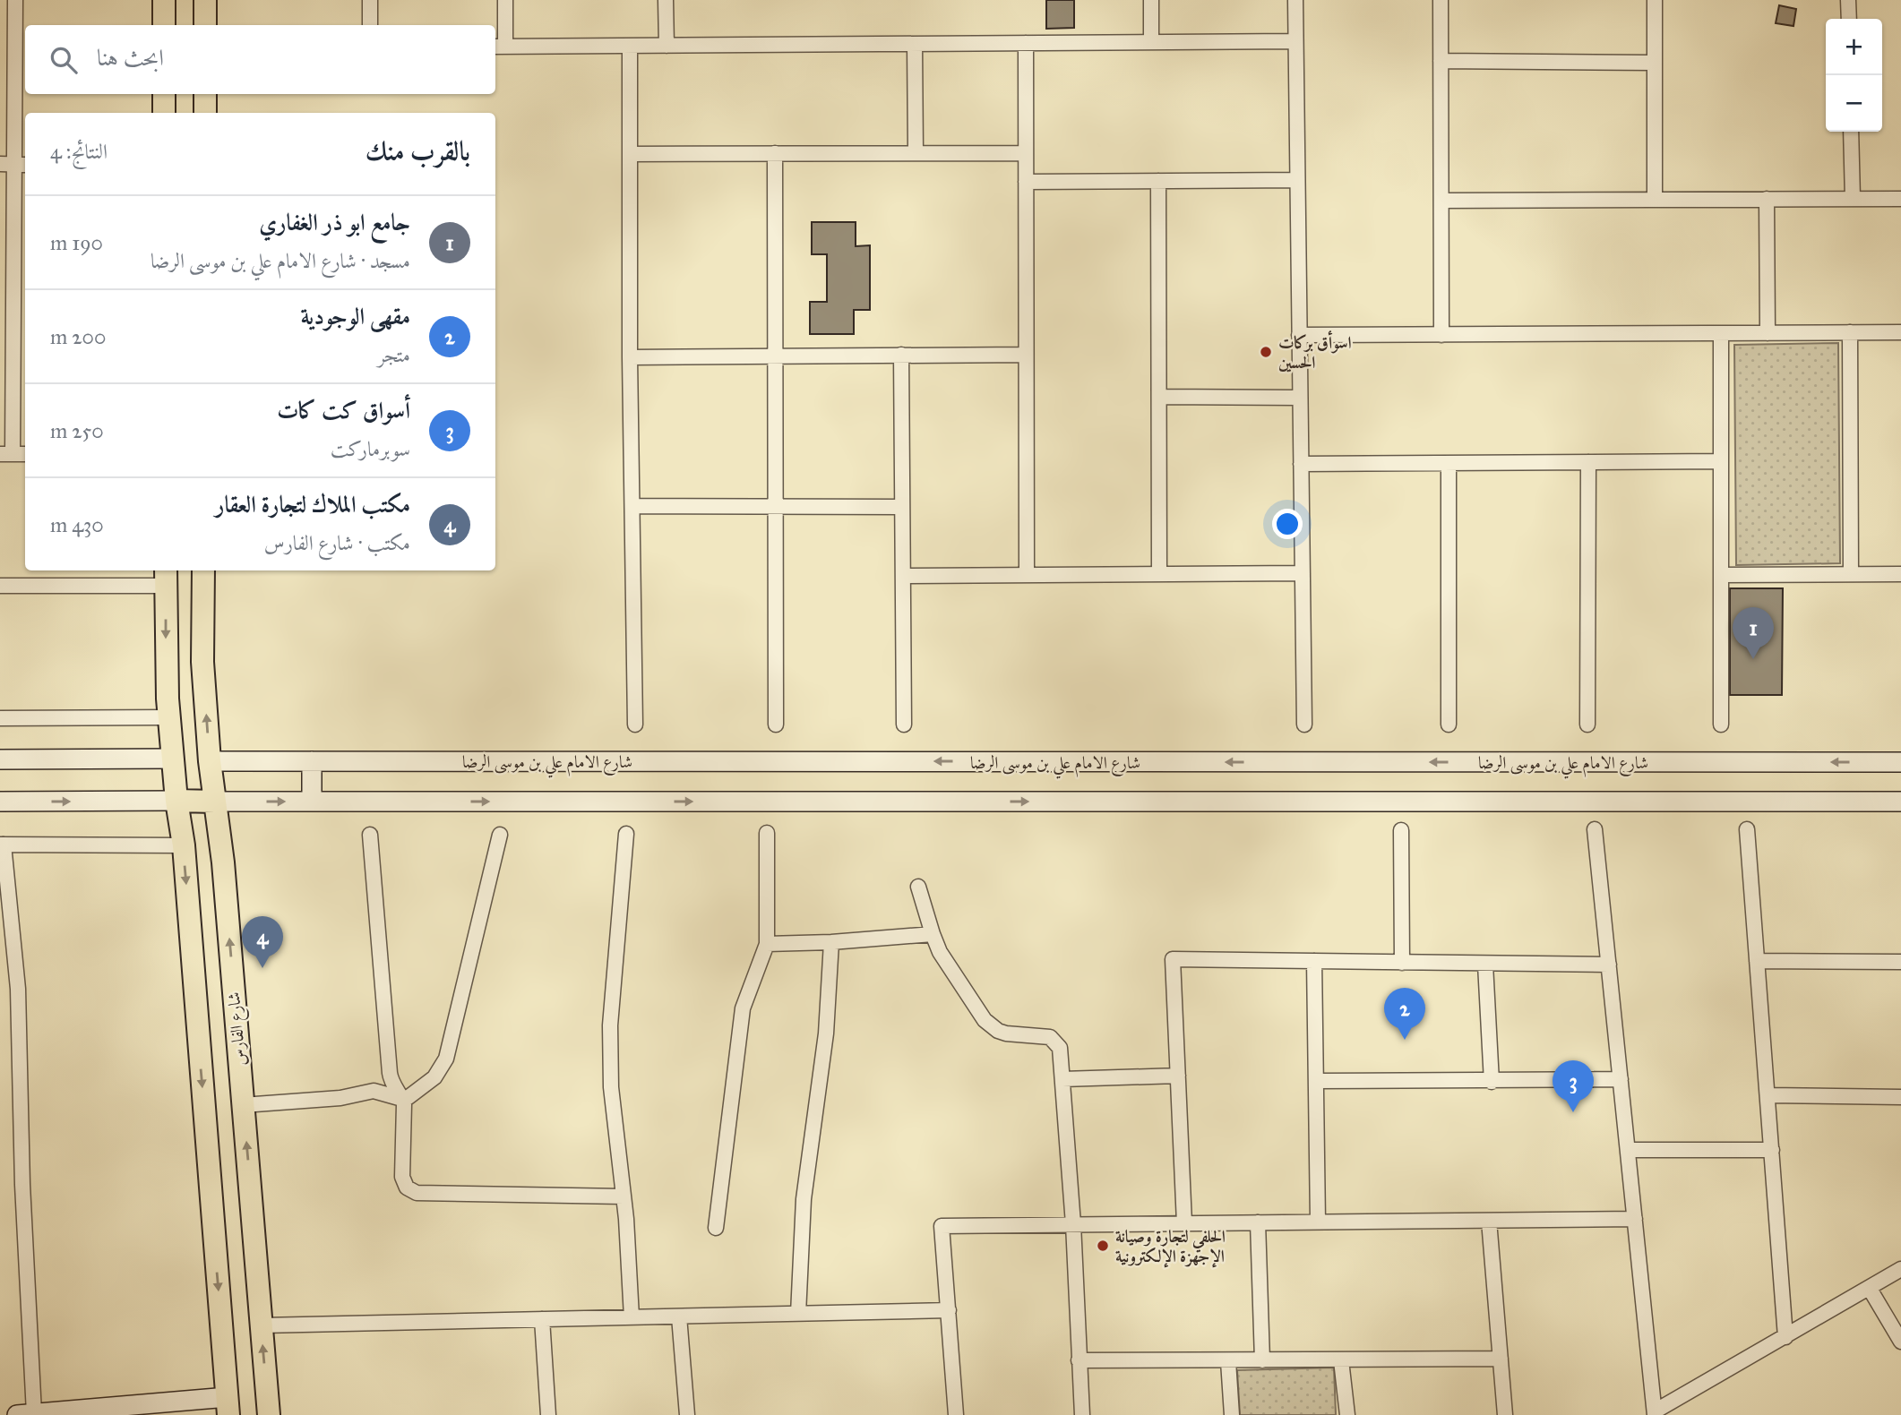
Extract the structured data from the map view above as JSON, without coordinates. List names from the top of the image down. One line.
{"streets":{"main road":["شارع الامام علي بن موسى الرضا","شارع الفارس"]},"crossings":[["شارع الامام علي بن موسى الرضا","شارع الفارس"]],"places":["اسوأق بركات الحسين","الحلفي لتجارة وصيانة الإجهزة الإلكترونية"],"page":{"map_buttons":["+","−"],"search":"ابحث هنا","heading":["بالقرب منك","النتائج: 4"],"list":[{"mark":"1","name":"جامع ابو ذر الغفاري","note":"مسجد · شارع الامام علي بن موسى الرضا","value":"190 m"},{"mark":"2","name":"مقهى الوجودية","note":"متجر","value":"200 m"},{"mark":"3","name":"أسواق كت كات","note":"سوبرماركت","value":"250 m"},{"mark":"4","name":"مكتب الملاك لتجارة العقار","note":"مكتب · شارع الفارس","value":"430 m"}],"pins":["1","4","2","3"]}}
